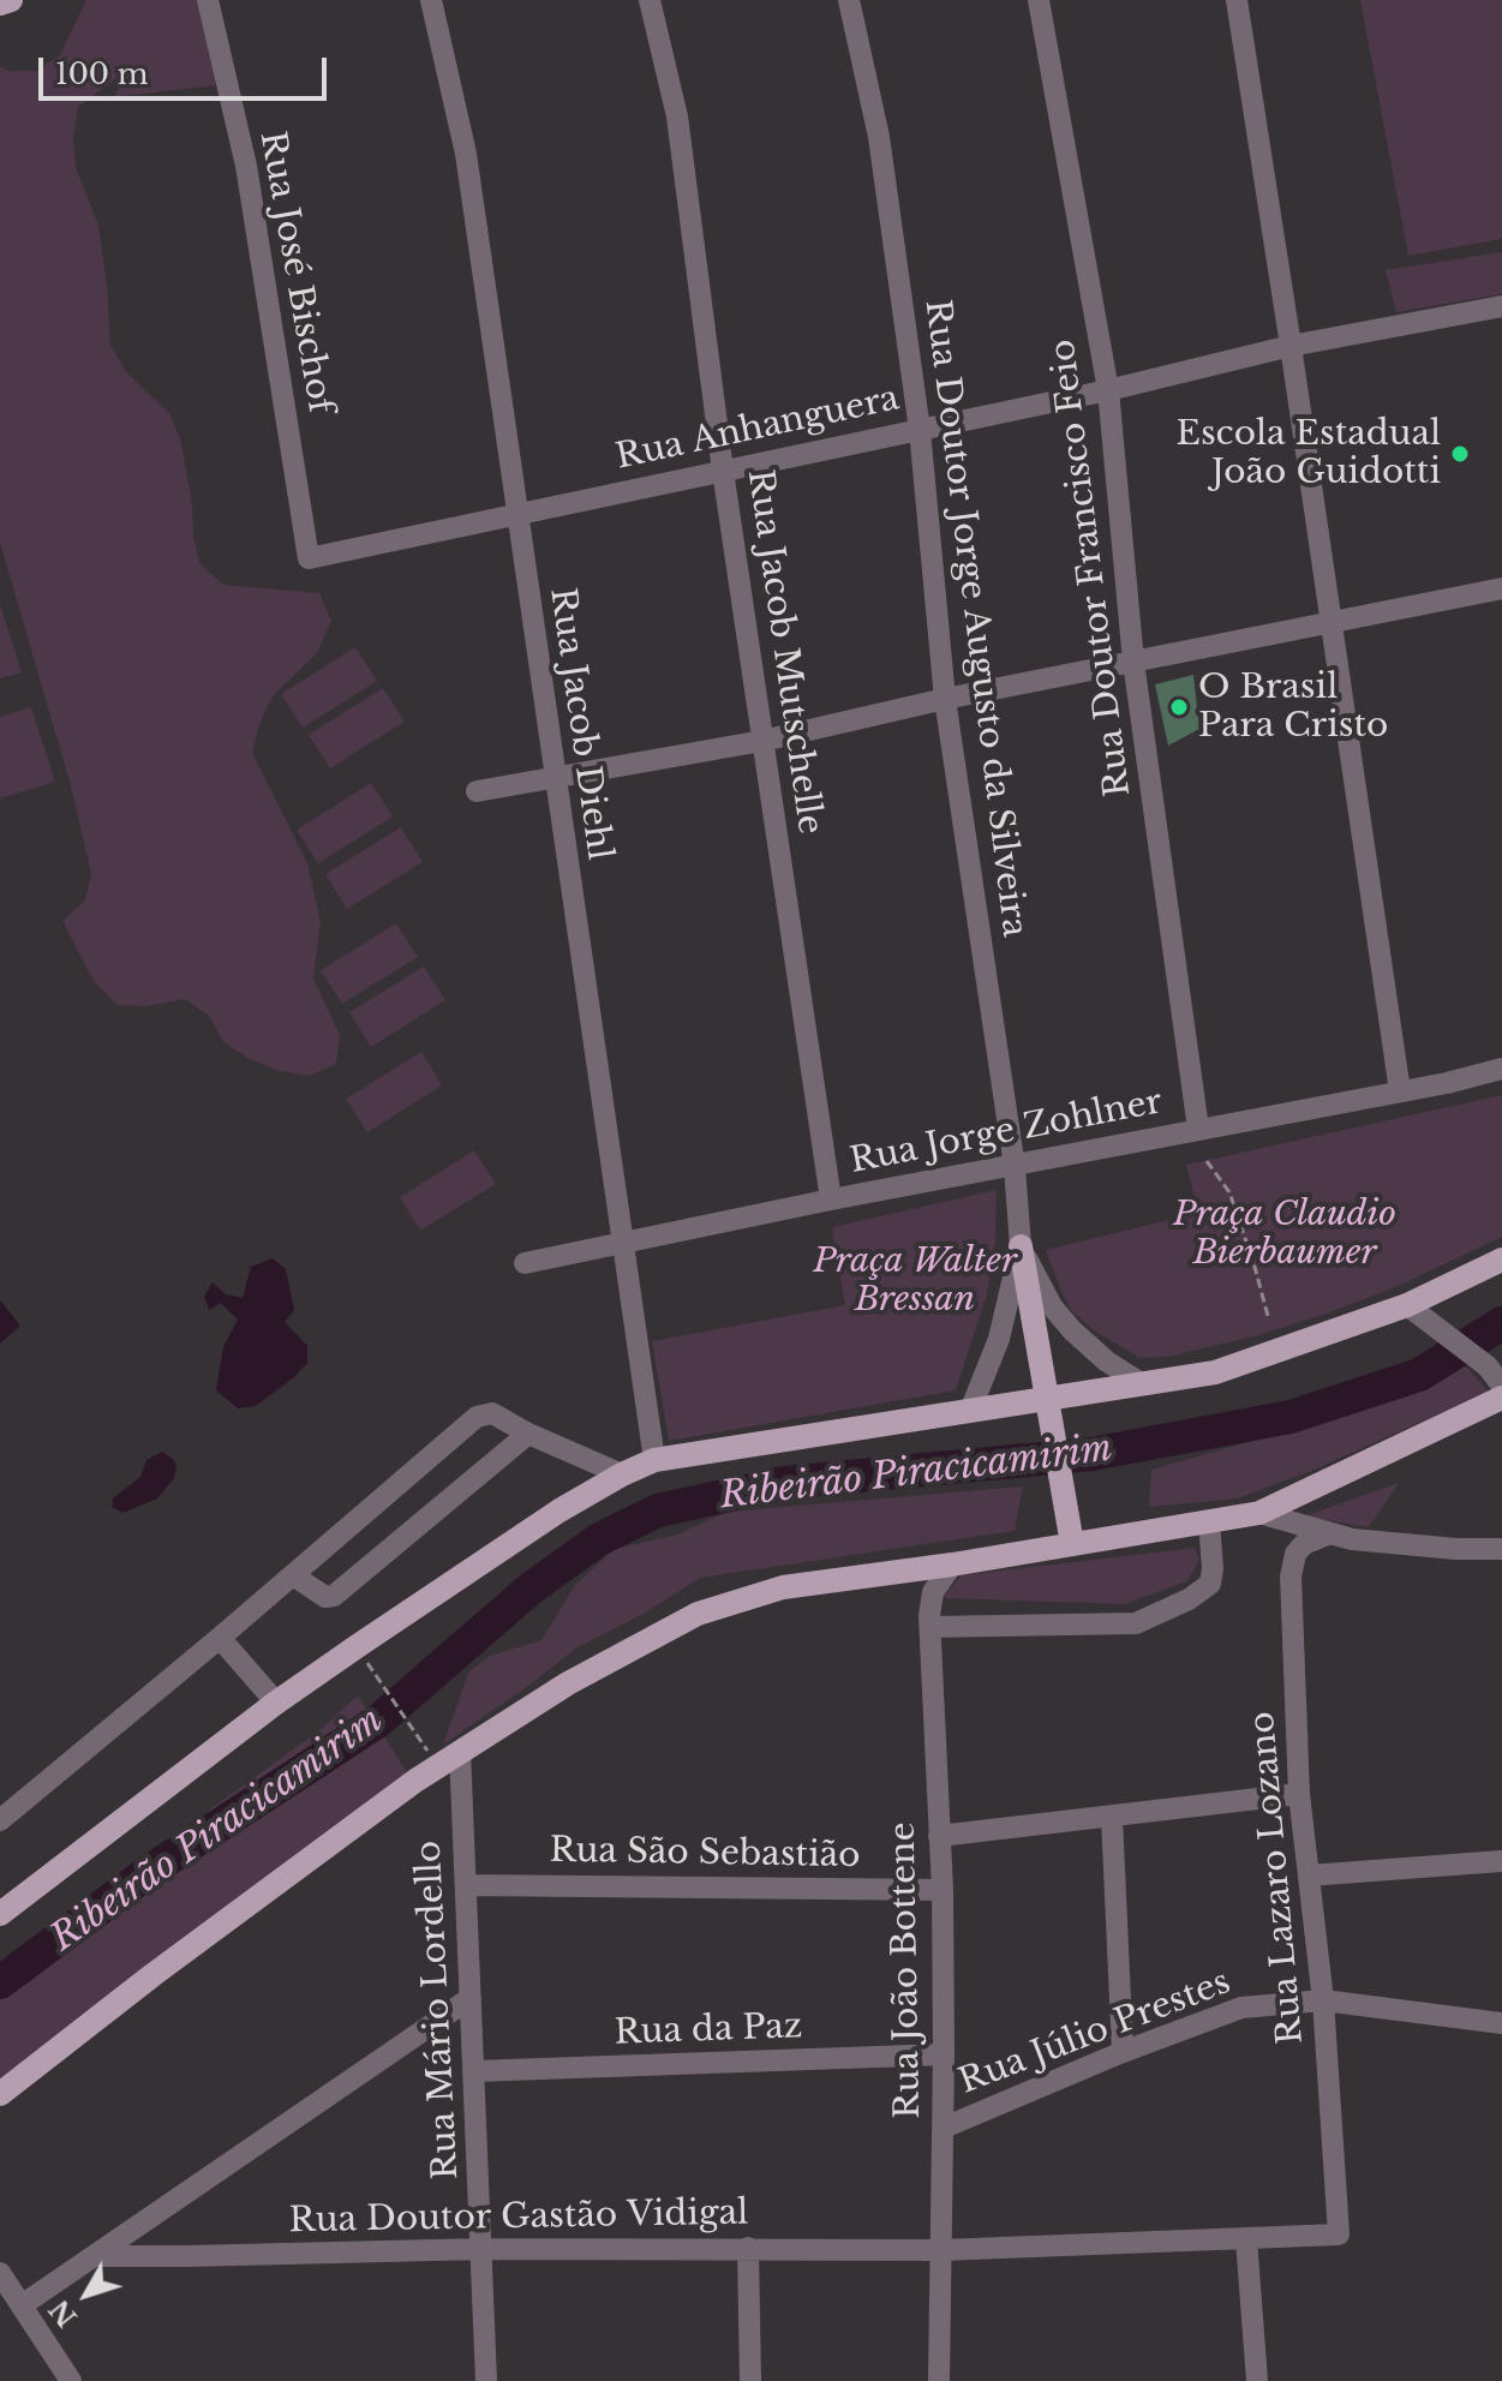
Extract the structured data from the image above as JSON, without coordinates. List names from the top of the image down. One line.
{"streets":{"street":["Rua José Bischof","Rua Anhanguera","Rua Doutor Francisco Feio","Rua Doutor Jorge Augusto da Silveira","Rua Jacob Mutschelle","Rua Jacob Diehl","Rua Jorge Zohlner","Rua São Sebastião","Rua Lazaro Lozano","Rua João Bottene","Rua Mário Lordello","Rua da Paz","Rua Júlio Prestes","Rua Doutor Gastão Vidigal"]},"crossings":[["Rua José Bischof","Rua Anhanguera"],["Rua Anhanguera","Rua Doutor Francisco Feio"],["Rua Anhanguera","Rua Doutor Jorge Augusto da Silveira"],["Rua Anhanguera","Rua Jacob Mutschelle"],["Rua Anhanguera","Rua Jacob Diehl"],["Rua Doutor Francisco Feio","Rua Jorge Zohlner"],["Rua Doutor Jorge Augusto da Silveira","Rua Jorge Zohlner"],["Rua Jacob Mutschelle","Rua Jorge Zohlner"],["Rua Jacob Diehl","Rua Jorge Zohlner"],["Rua São Sebastião","Rua João Bottene"],["Rua São Sebastião","Rua Mário Lordello"],["Rua Lazaro Lozano","Rua Júlio Prestes"],["Rua Lazaro Lozano","Rua Doutor Gastão Vidigal"],["Rua João Bottene","Rua da Paz"],["Rua João Bottene","Rua Júlio Prestes"],["Rua João Bottene","Rua Doutor Gastão Vidigal"],["Rua Mário Lordello","Rua da Paz"],["Rua Mário Lordello","Rua Doutor Gastão Vidigal"]],"water":["Ribeirão Piracicamirim"],"parks":["Praça Claudio Bierbaumer","Praça Walter Bressan"],"places":["Escola Estadual João Guidotti","O Brasil Para Cristo"],"scale_bar":"100 m","north":"bottom left"}
